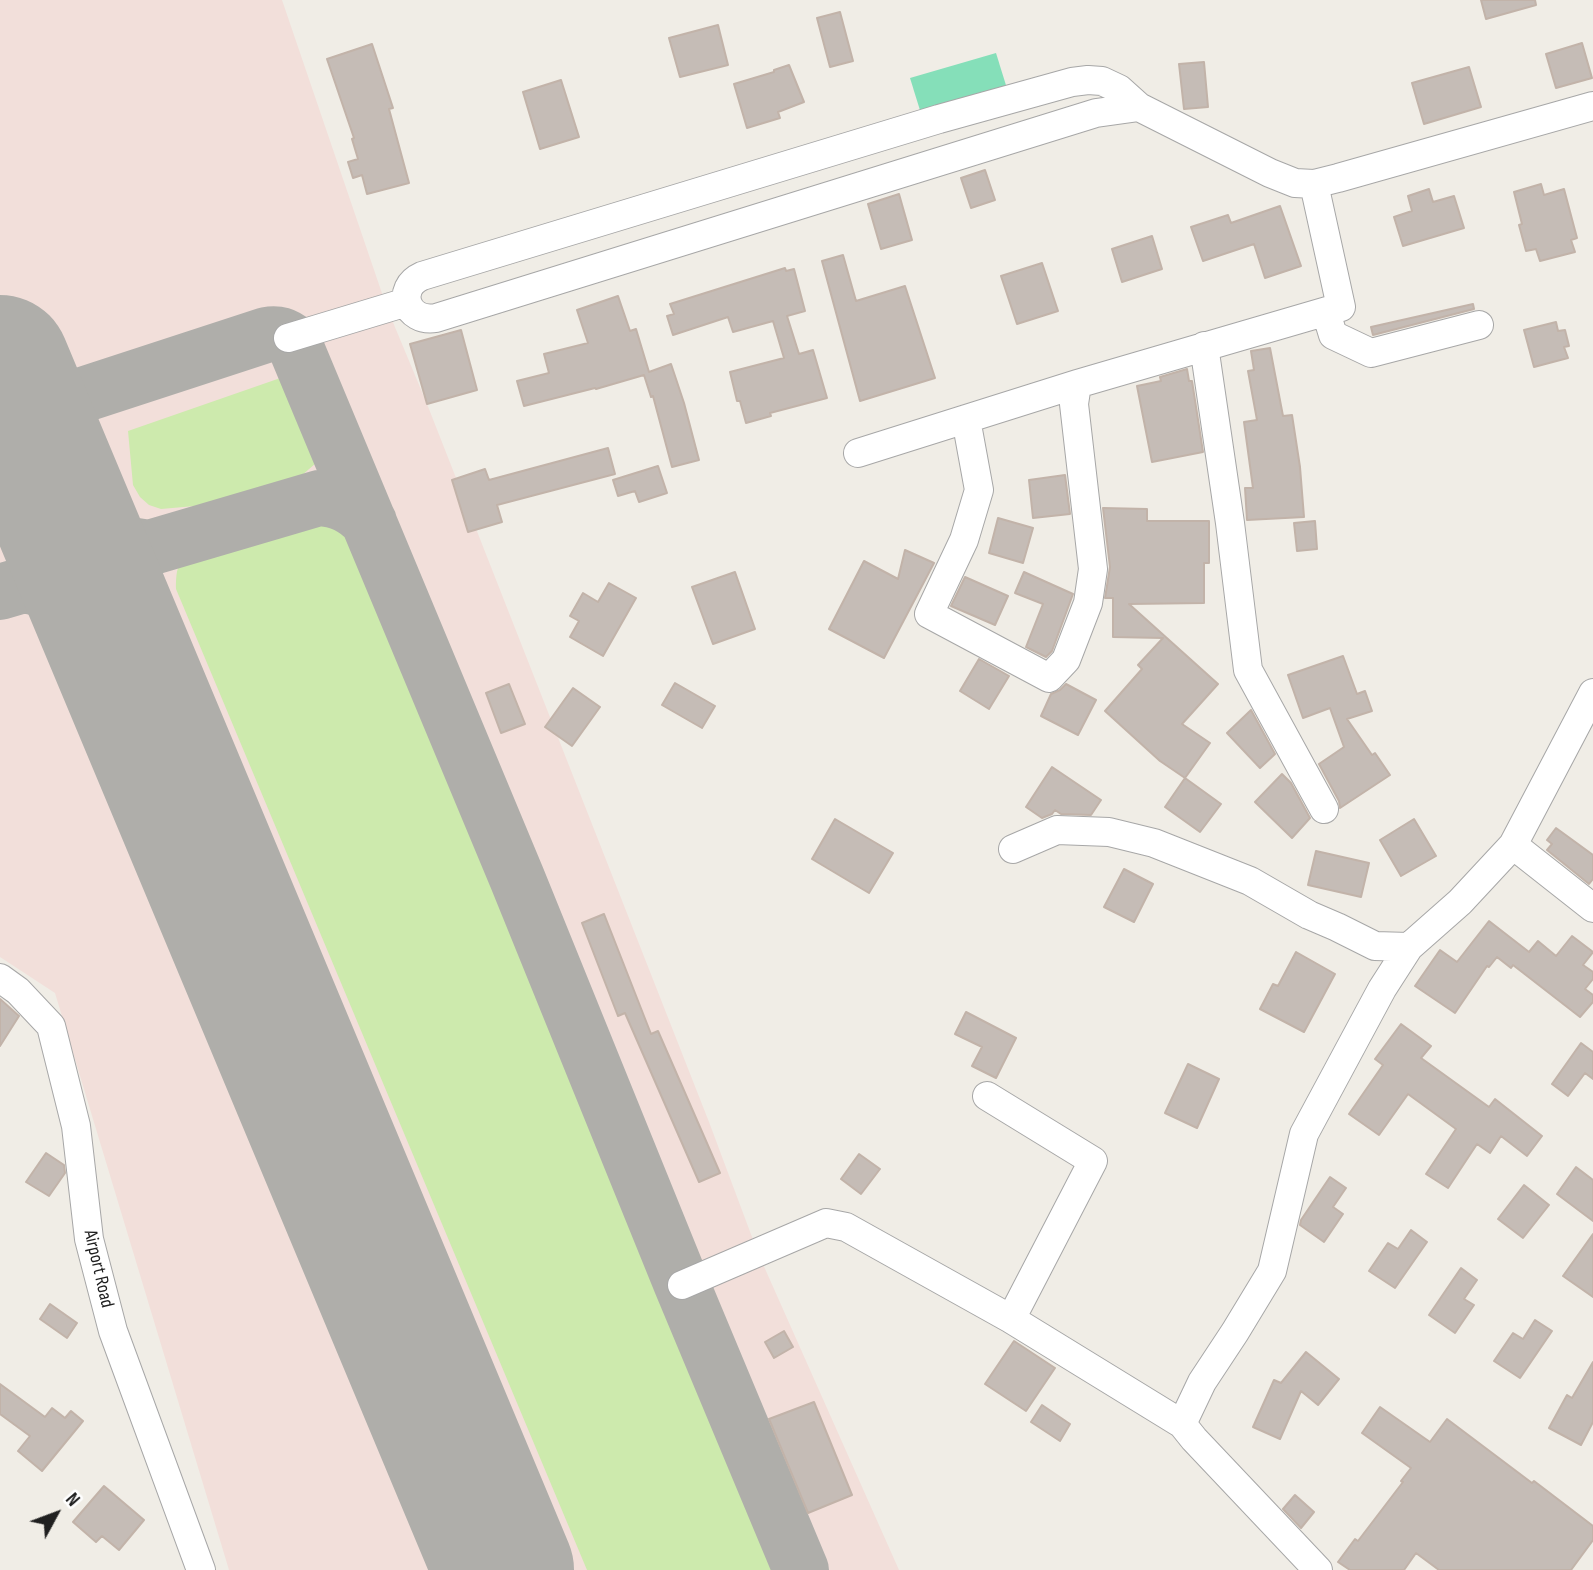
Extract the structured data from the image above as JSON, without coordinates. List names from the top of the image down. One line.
{"streets":{"street":["Airport Road"]},"north":"top right"}
